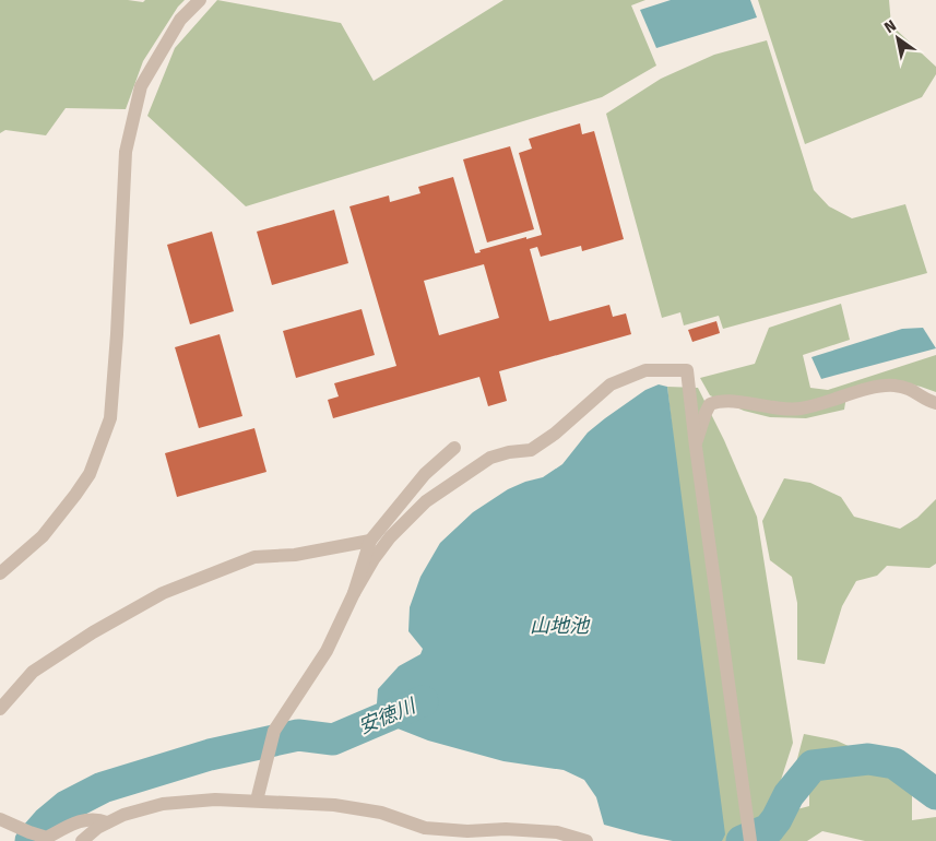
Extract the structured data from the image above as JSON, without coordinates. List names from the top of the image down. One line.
{"water":["山地池","安徳川"],"north":"top left"}
